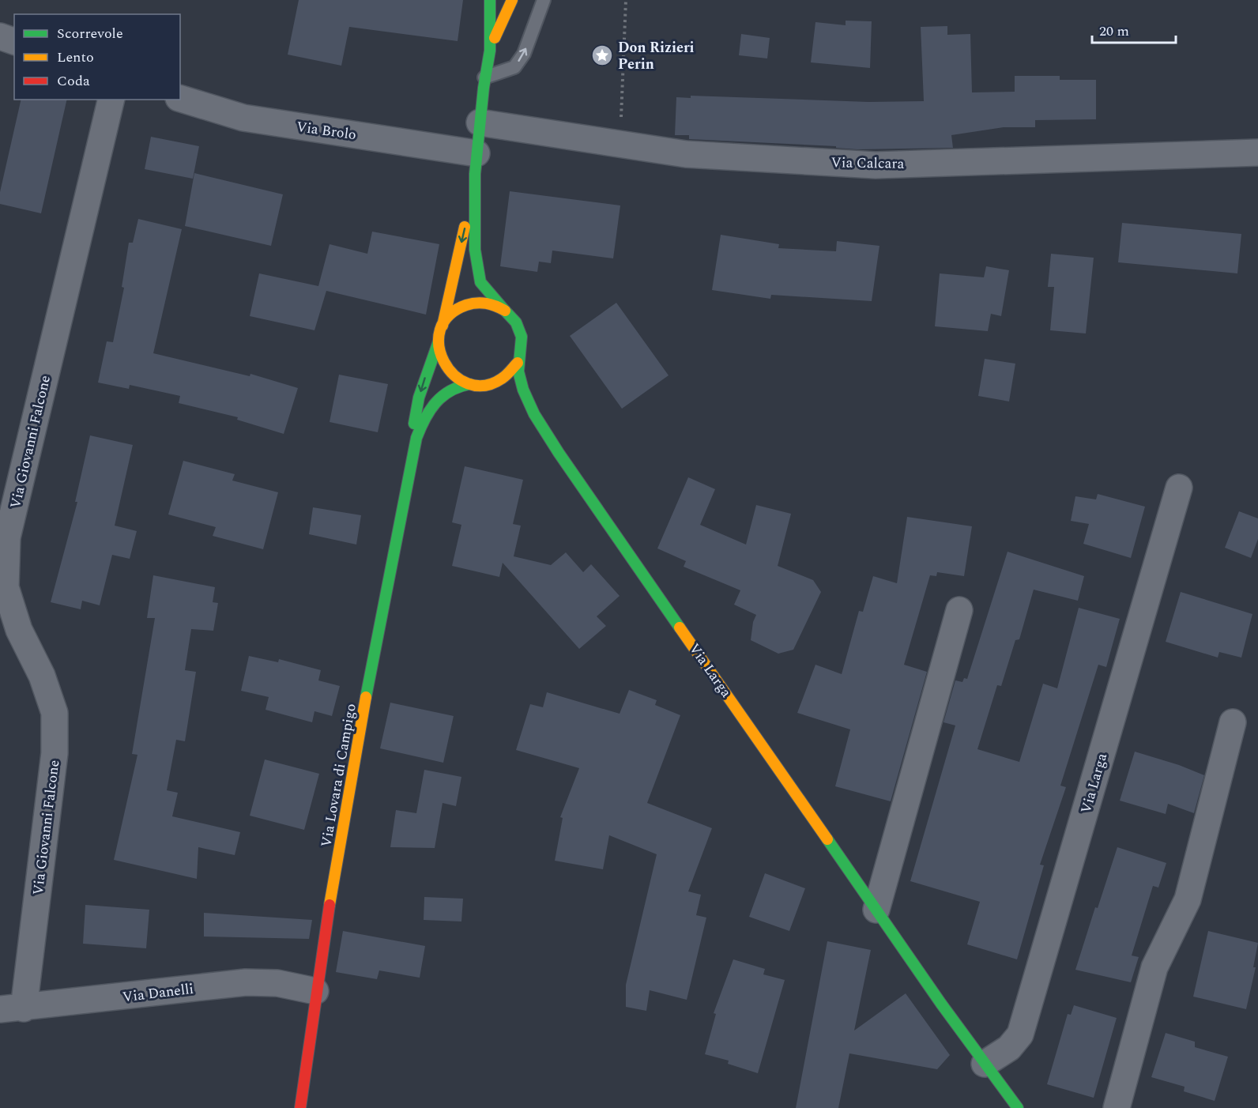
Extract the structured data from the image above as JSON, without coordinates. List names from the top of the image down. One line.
{"streets":{"street":["Via Brolo","Via Calcara","Via Giovanni Falcone","Via Larga","Via Lovara di Campigo","Via Danelli"]},"crossings":[["Via Giovanni Falcone","Via Danelli"],["Via Larga","Via Lovara di Campigo"],["Via Lovara di Campigo","Via Danelli"]],"places":{"place":["Don Rizieri Perin"]},"legend":["Scorrevole","Lento","Coda"],"scale_bar":"20 m"}
